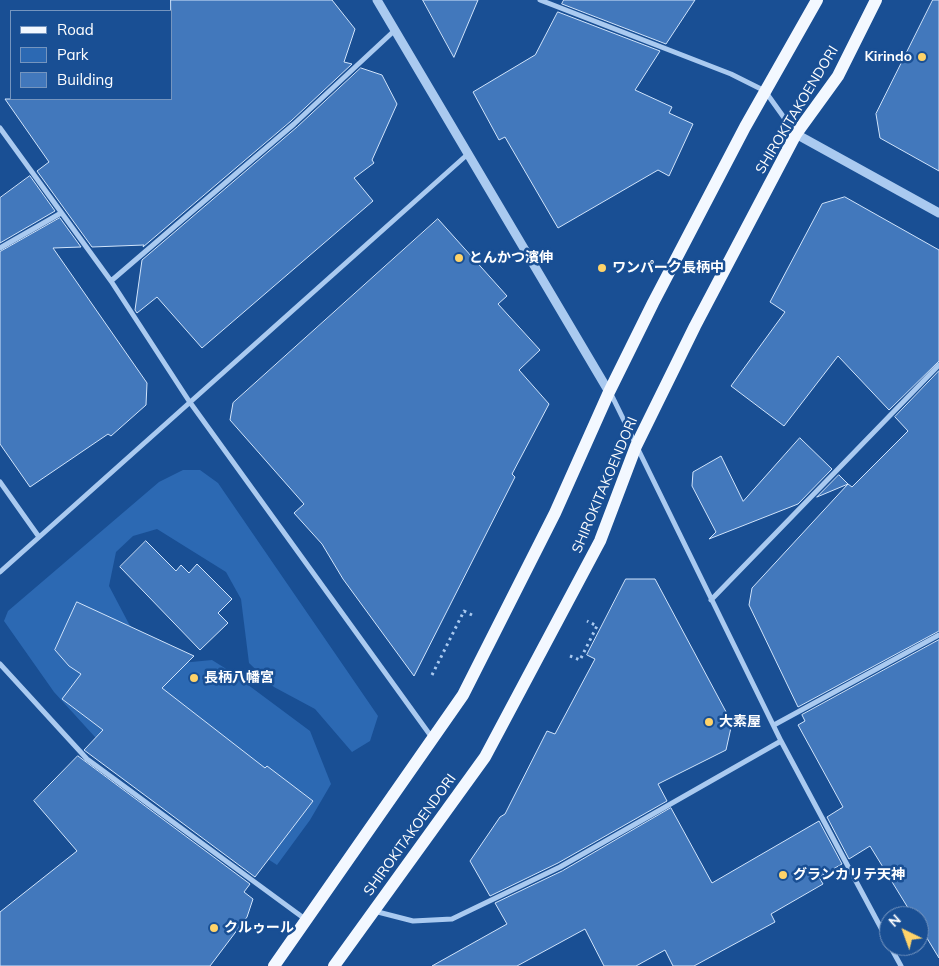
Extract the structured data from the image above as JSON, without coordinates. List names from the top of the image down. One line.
{"streets":{"main road":["SHIROKITAKOENDORI"]},"places":["Kirindo","とんかつ濱伸","ワンパーク長柄中","長柄八幡宮","大素屋","グランカリテ天神","クルゥール"],"legend":["Road","Park","Building"],"north":"top left"}
